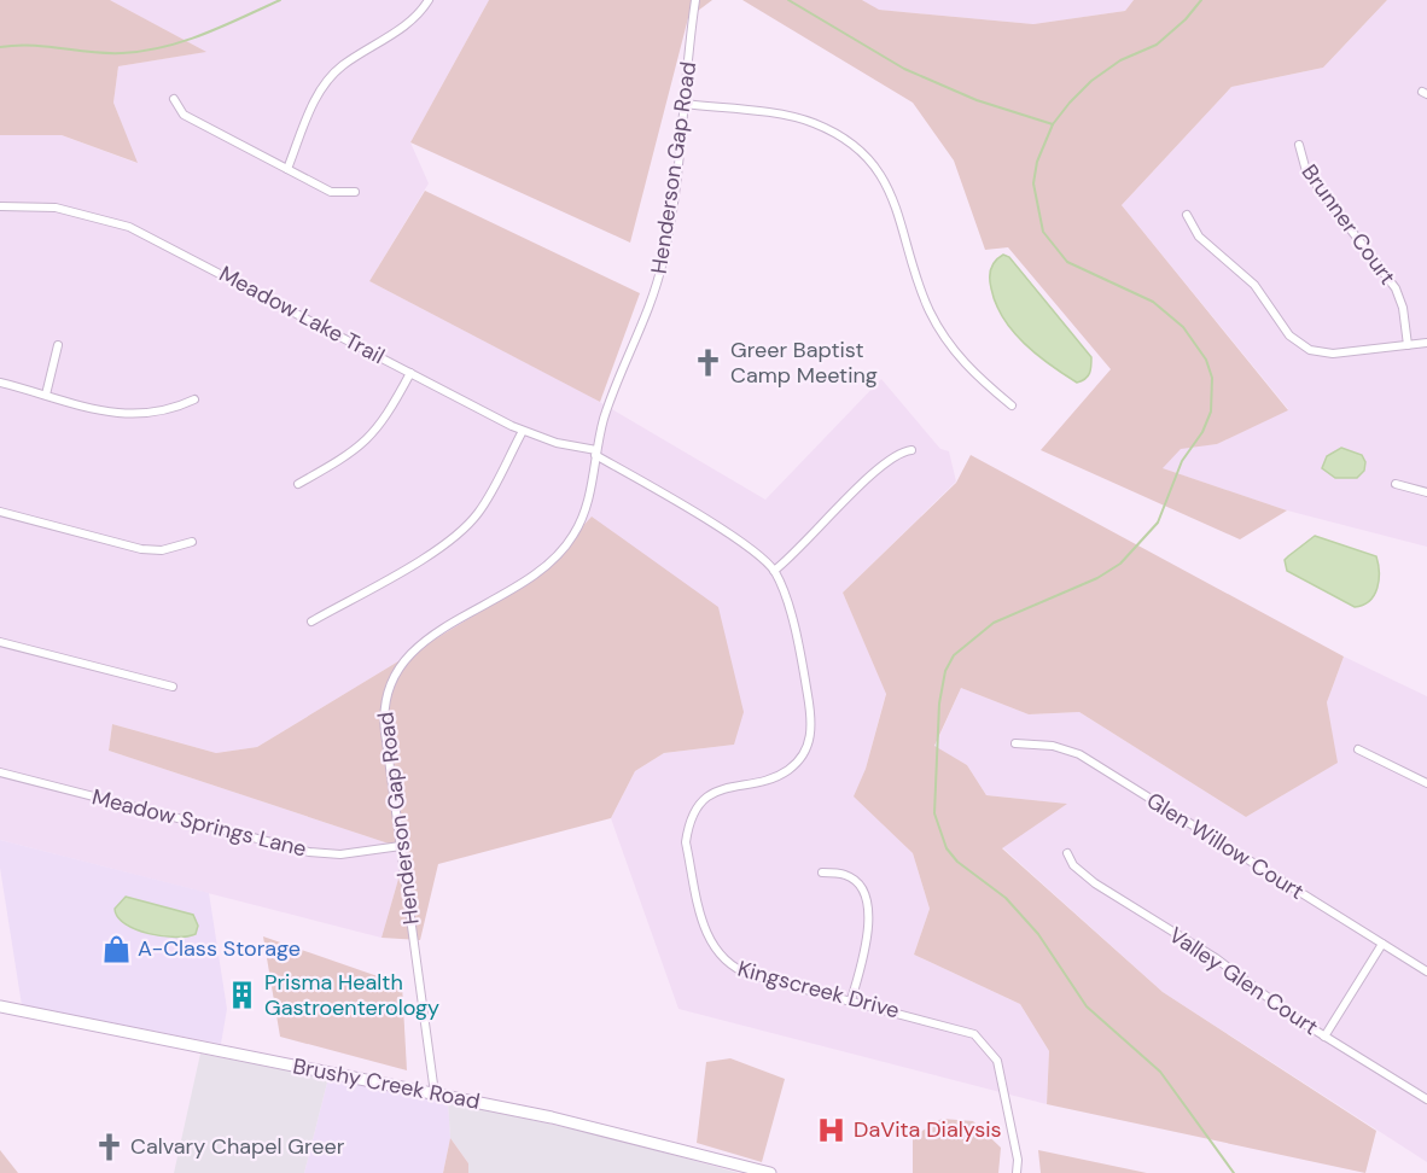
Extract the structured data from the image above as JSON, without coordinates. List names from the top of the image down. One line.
{"streets":{"main road":["Brushy Creek Road"],"street":["Henderson Gap Road","Brunner Court","Meadow Lake Trail","Meadow Springs Lane","Glen Willow Court","Valley Glen Court","Kingscreek Drive"]},"crossings":[["Henderson Gap Road","Meadow Lake Trail"],["Henderson Gap Road","Meadow Springs Lane"],["Henderson Gap Road","Kingscreek Drive"],["Henderson Gap Road","Brushy Creek Road"],["Meadow Lake Trail","Kingscreek Drive"]],"places":{"church":["Greer Baptist Camp Meeting","Calvary Chapel Greer"],"shop":["A-Class Storage"],"building":["Prisma Health Gastroenterology"],"hospital":["DaVita Dialysis"]}}
